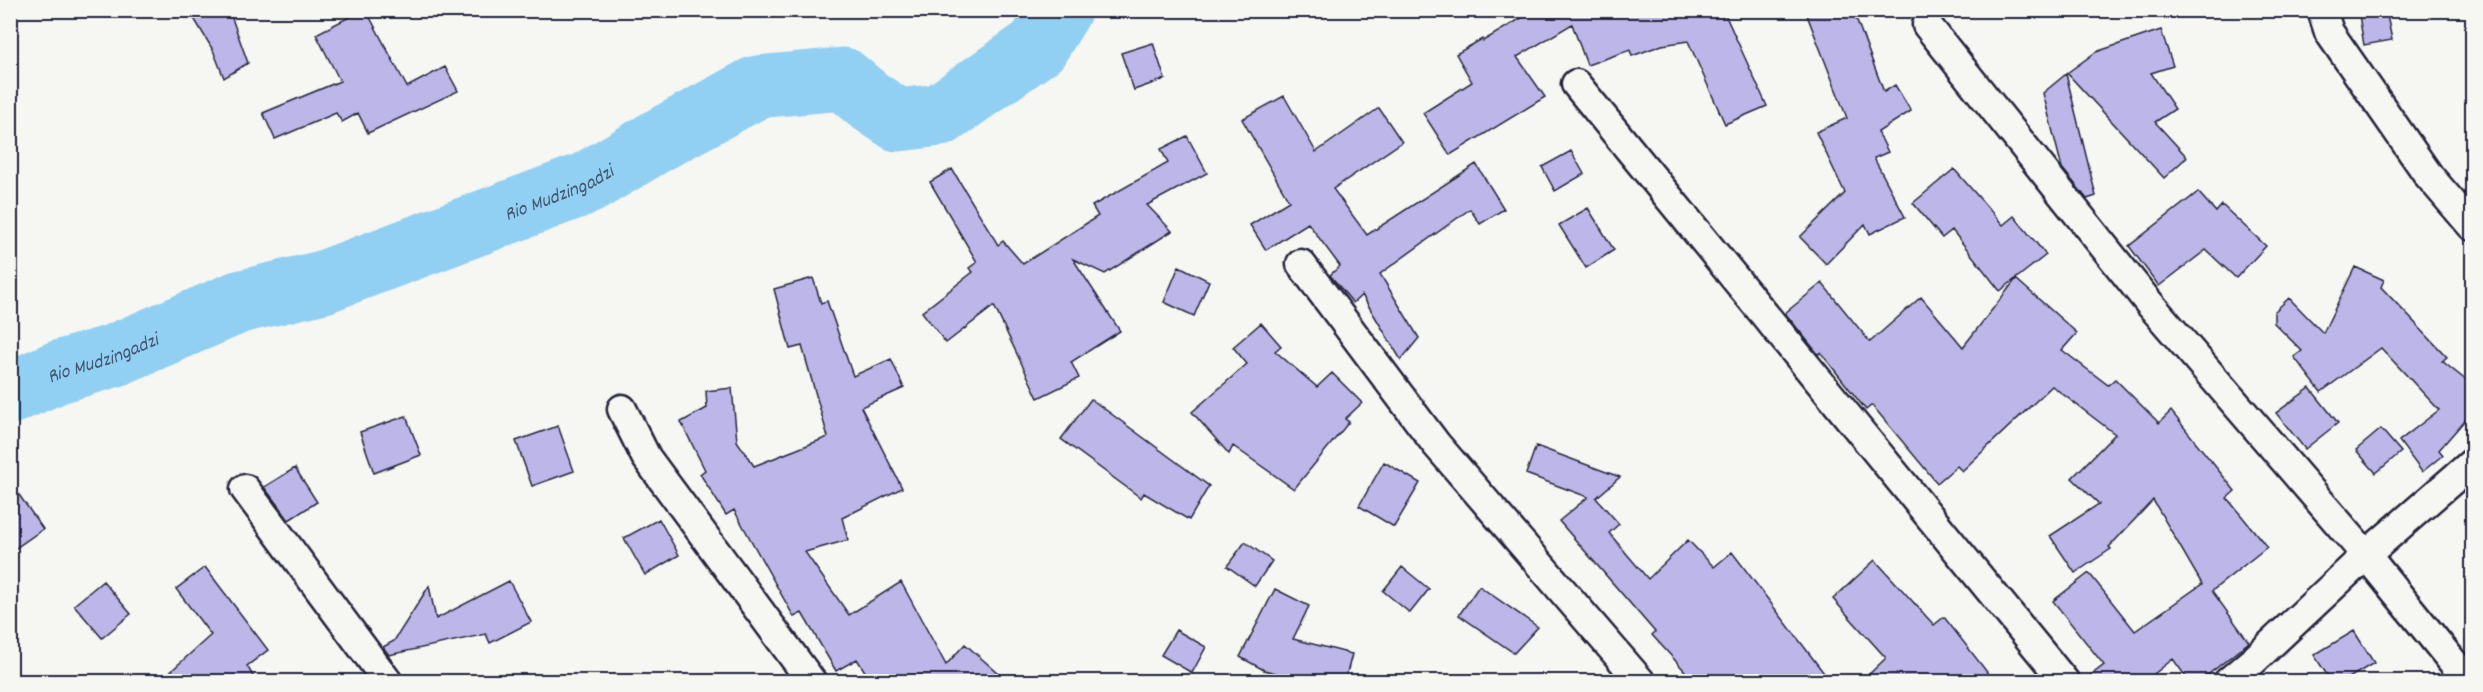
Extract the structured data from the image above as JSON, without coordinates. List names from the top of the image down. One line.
{"water":["Rio Mudzingadzi"]}
